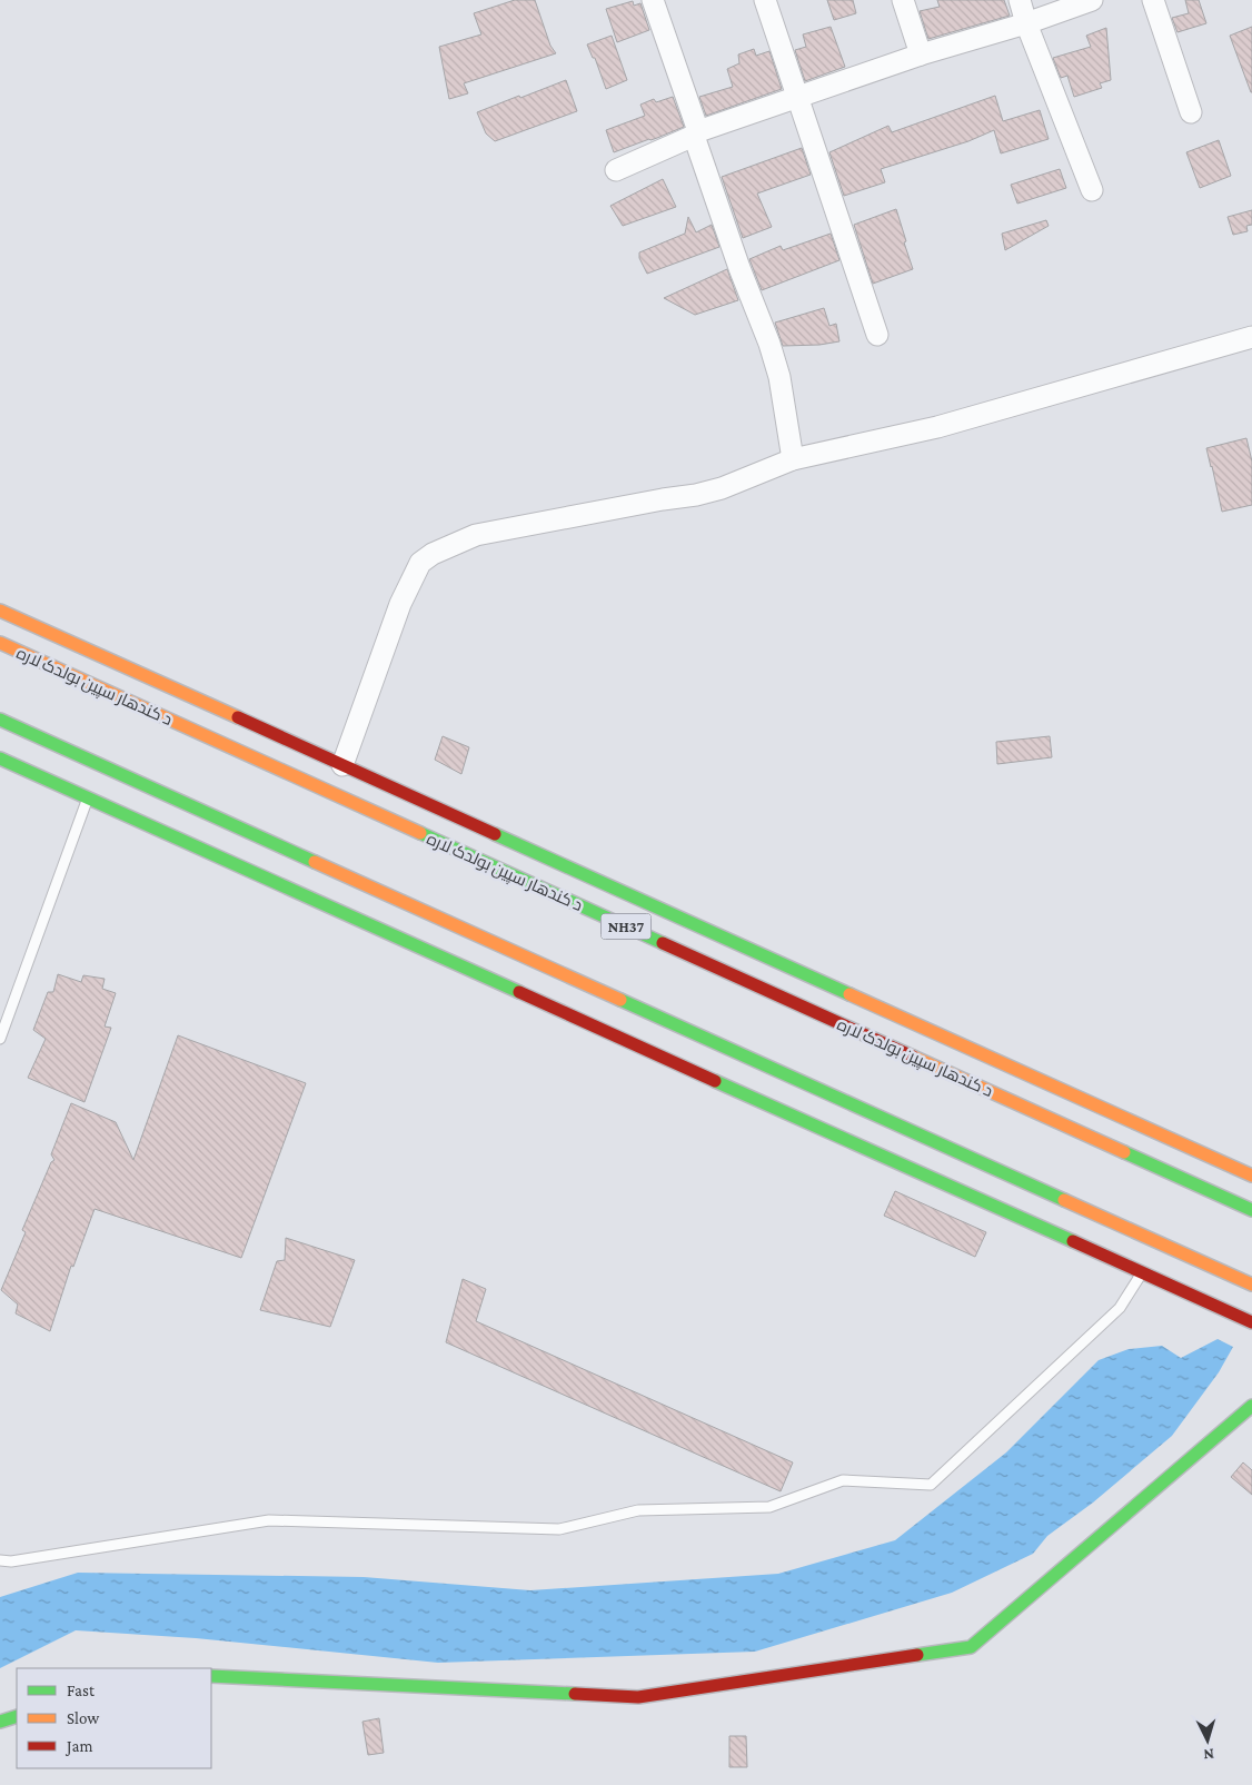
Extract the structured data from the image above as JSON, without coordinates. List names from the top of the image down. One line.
{"streets":{"main road":["د کندهار سپین بولدک لاره","NH37"]},"legend":["Fast","Slow","Jam"],"north":"bottom"}
